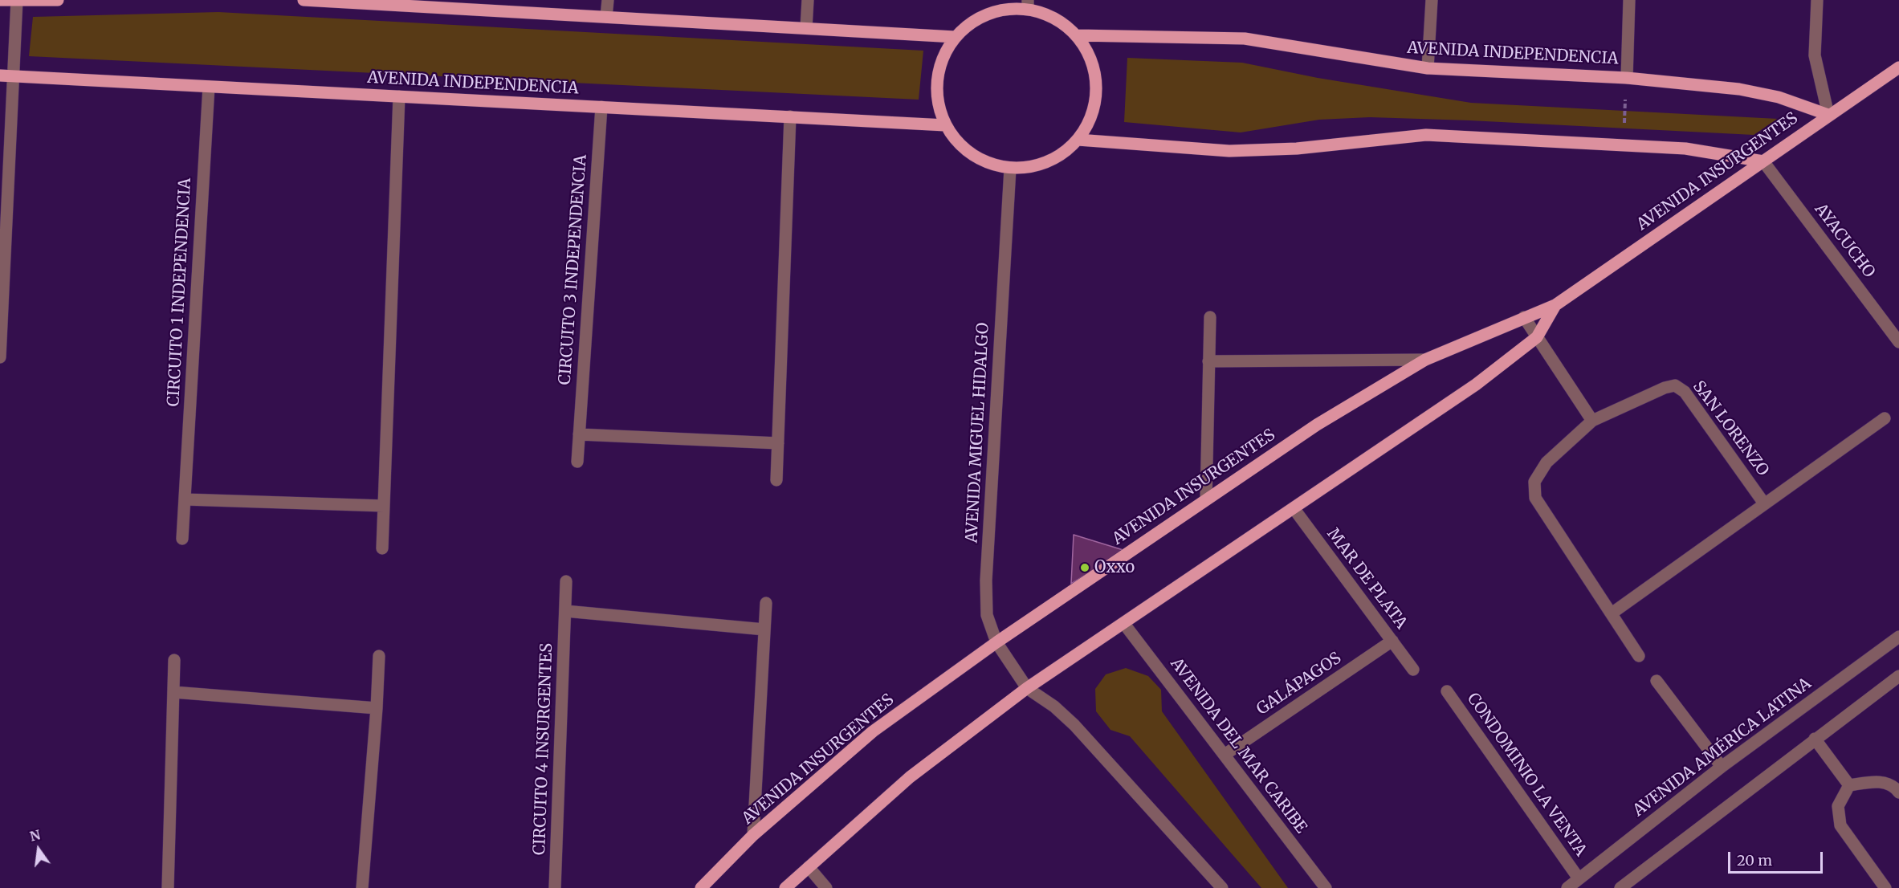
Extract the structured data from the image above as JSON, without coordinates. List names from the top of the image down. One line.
{"streets":{"main road":["AVENIDA INDEPENDENCIA","AVENIDA INSURGENTES"],"street":["AYACUCHO","CIRCUITO 3 INDEPENDENCIA","CIRCUITO 1 INDEPENDENCIA","SAN LORENZO","AVENIDA MIGUEL HIDALGO","MAR DE PLATA","GALÁPAGOS","AVENIDA DEL MAR CARIBE","AVENIDA AMÉRICA LATINA","CIRCUITO 4 INSURGENTES","CONDOMINIO LA VENTA"]},"crossings":[["AVENIDA INDEPENDENCIA","AVENIDA INSURGENTES"],["AVENIDA INDEPENDENCIA","CIRCUITO 3 INDEPENDENCIA"],["AVENIDA INDEPENDENCIA","CIRCUITO 1 INDEPENDENCIA"],["AVENIDA INDEPENDENCIA","AVENIDA MIGUEL HIDALGO"],["AVENIDA INSURGENTES","AYACUCHO"],["AVENIDA INSURGENTES","AVENIDA MIGUEL HIDALGO"],["AVENIDA INSURGENTES","MAR DE PLATA"],["AVENIDA INSURGENTES","AVENIDA DEL MAR CARIBE"],["MAR DE PLATA","GALÁPAGOS"],["GALÁPAGOS","AVENIDA DEL MAR CARIBE"],["AVENIDA AMÉRICA LATINA","CONDOMINIO LA VENTA"]],"places":["Oxxo"],"scale_bar":"20 m","north":"top"}
